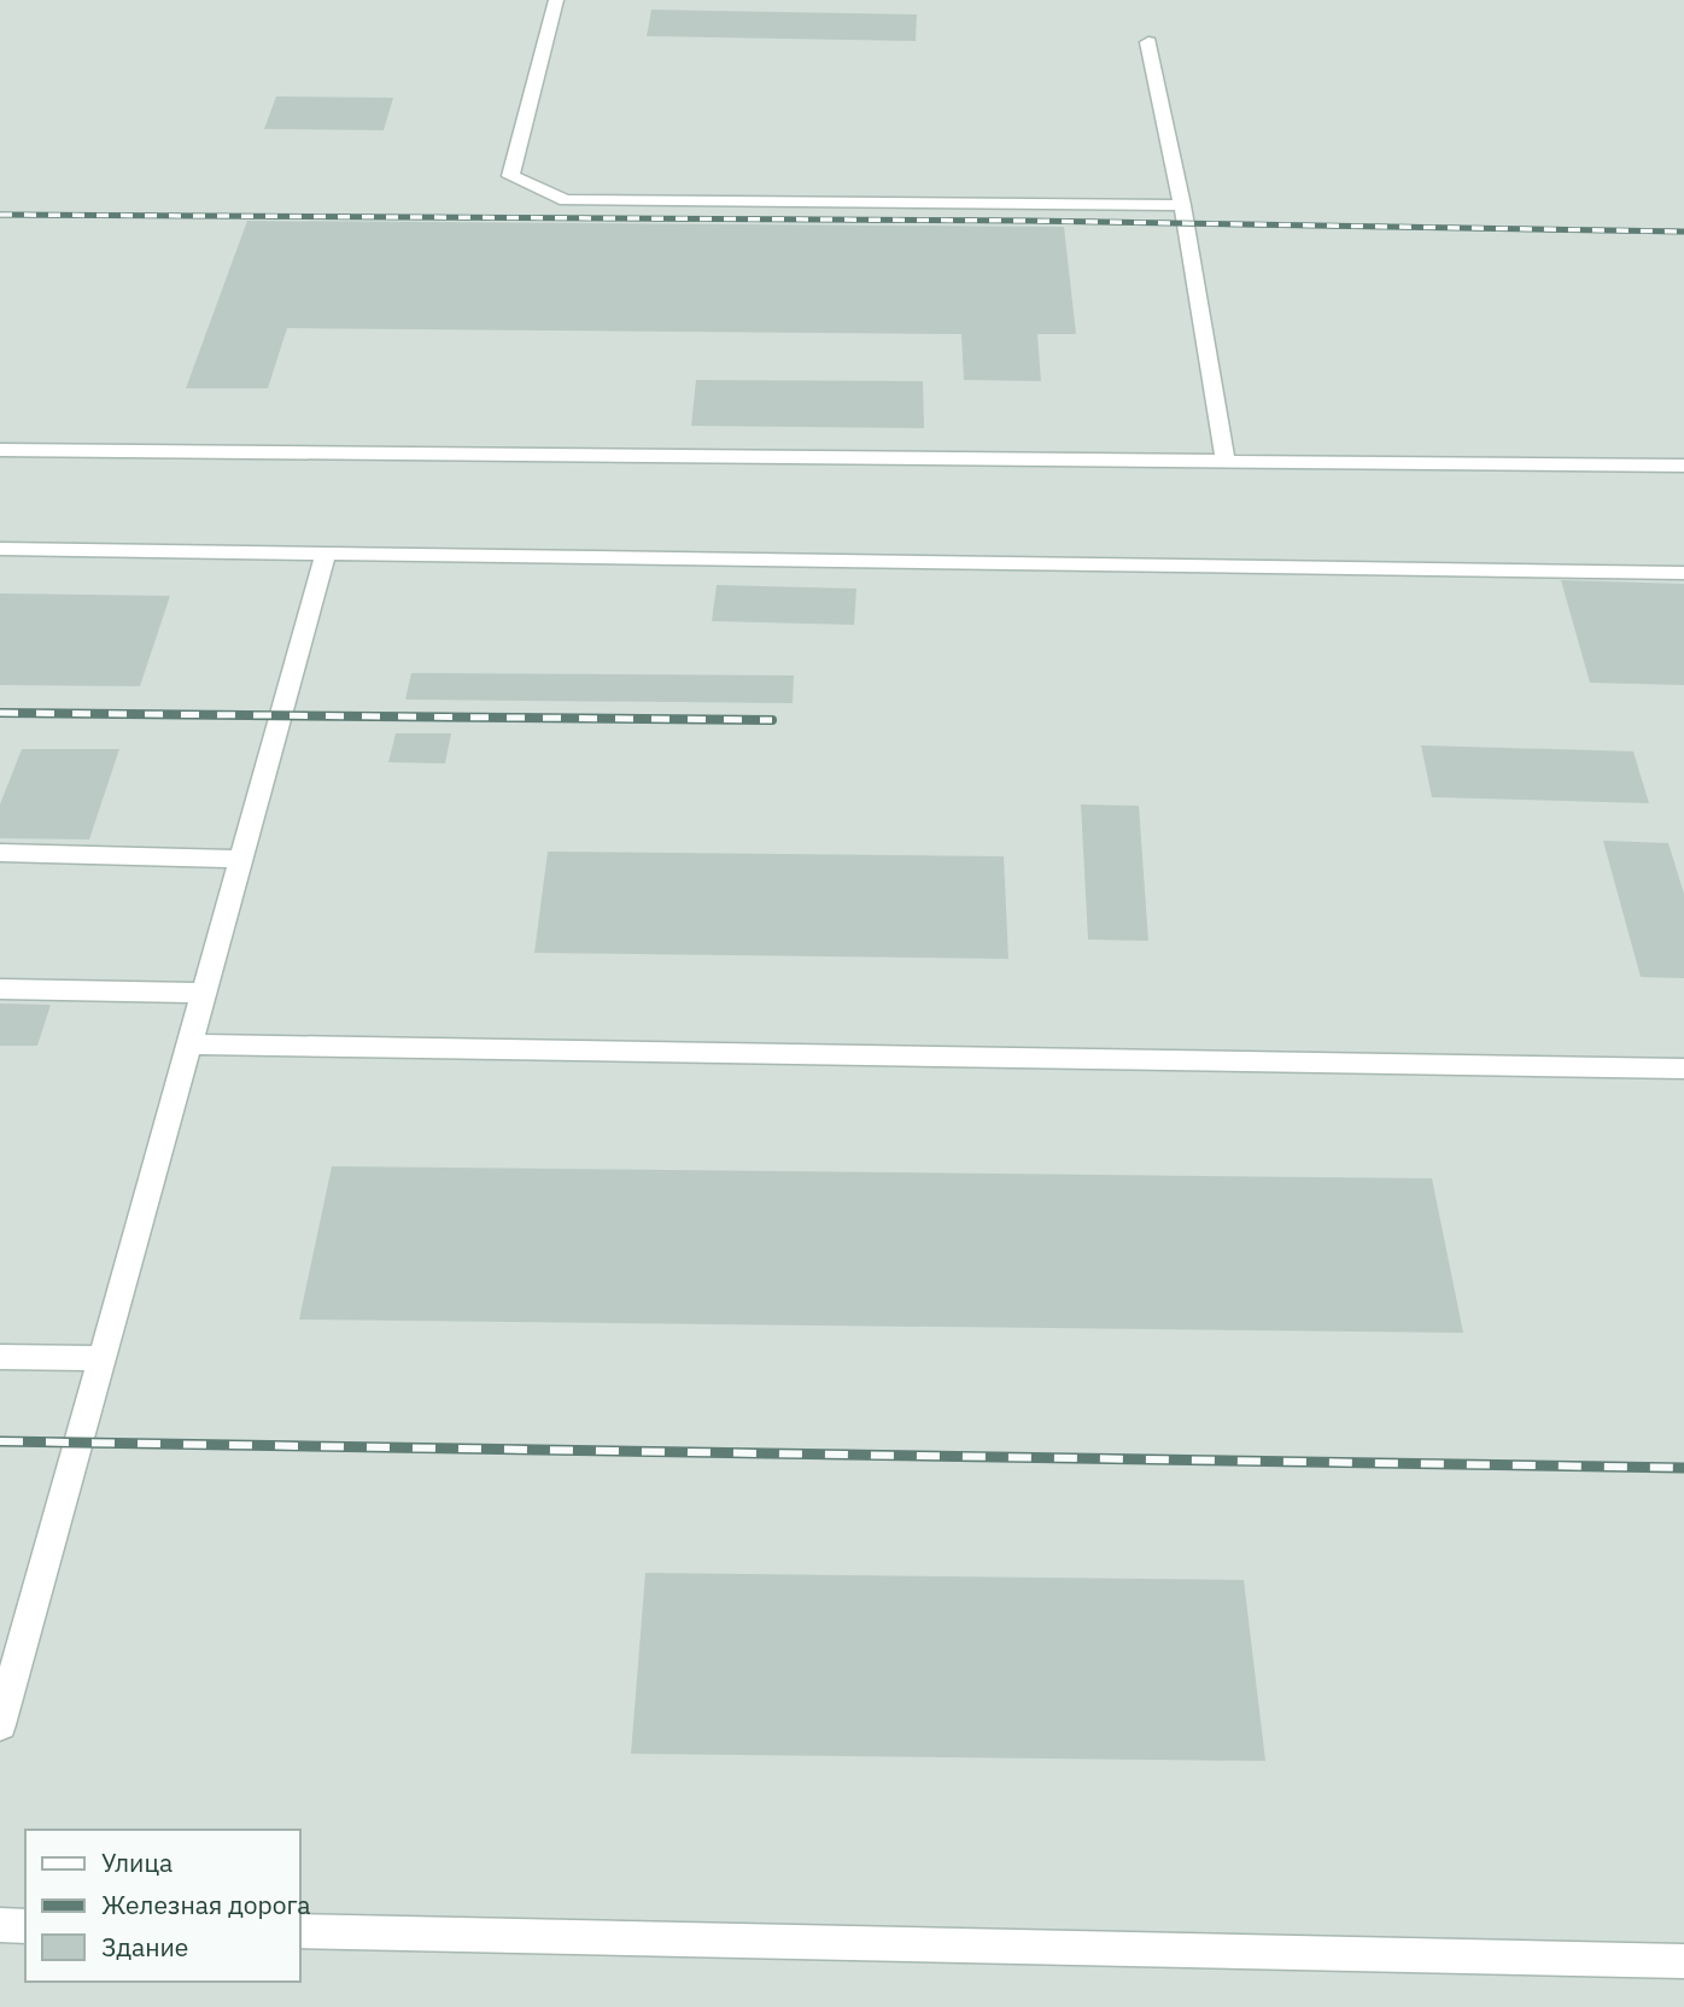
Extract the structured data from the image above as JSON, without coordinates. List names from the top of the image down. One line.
{"legend":["Улица","Железная дорога","Здание"]}
